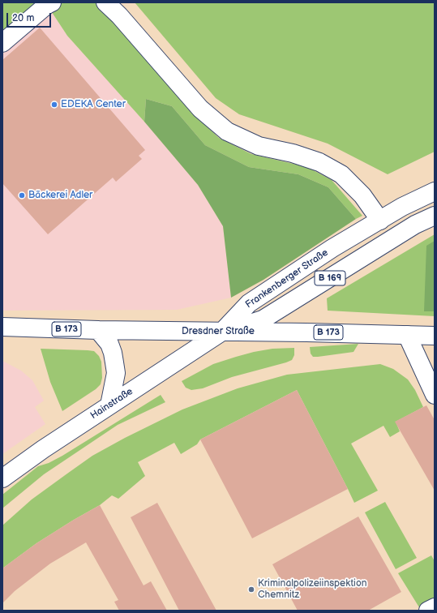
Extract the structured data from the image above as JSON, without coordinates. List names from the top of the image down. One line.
{"streets":{"main road":["B 169","Frankenberger Straße","B 173","Dresdner Straße","Hainstraße"]},"crossings":[["Frankenberger Straße","Dresdner Straße"],["Frankenberger Straße","Hainstraße"],["Dresdner Straße","Hainstraße"]],"places":["EDEKA Center","Bäckerei Adler","Kriminalpolizeiinspektion Chemnitz"],"scale_bar":"20 m"}
